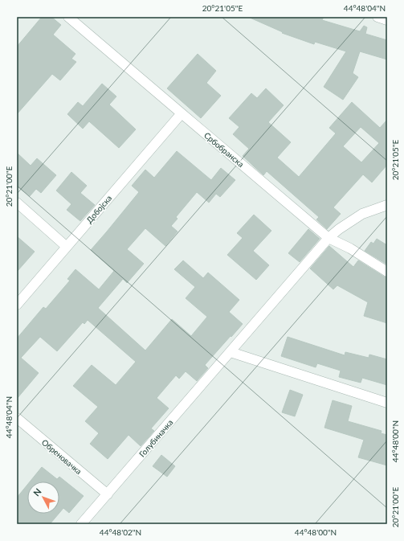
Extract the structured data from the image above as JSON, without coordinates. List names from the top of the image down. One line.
{"streets":{"street":["Србобранска","Добојска","Голубиначка","Обреновачка"]},"crossings":[["Србобранска","Добојска"],["Србобранска","Голубиначка"],["Голубиначка","Обреновачка"]],"north":"top left","coordinates":["20°21'05\"E","44°48'04\"N","20°21'00\"E","44°48'00\"N","44°48'02\"N"]}
